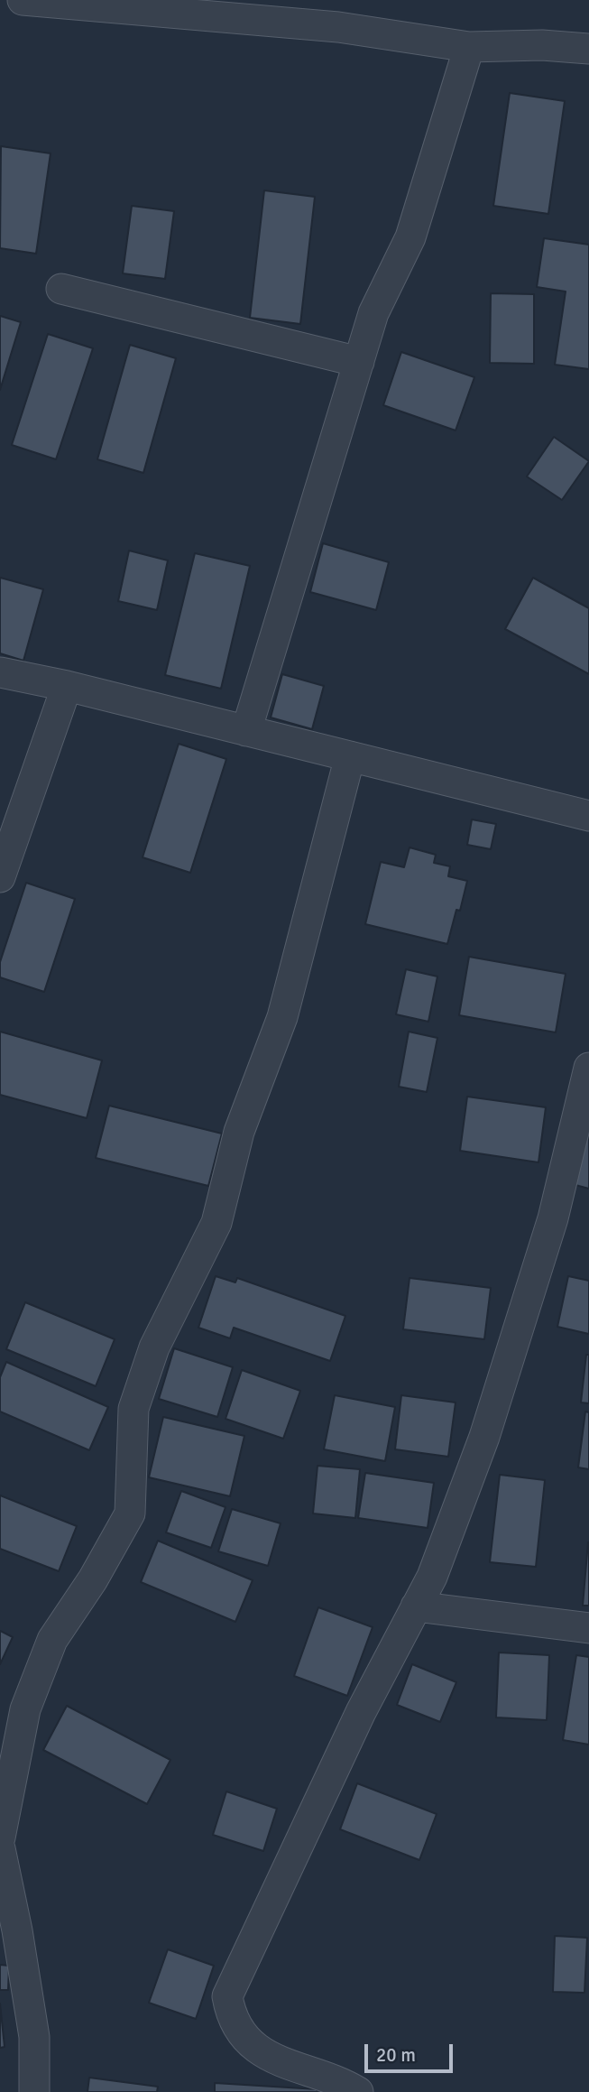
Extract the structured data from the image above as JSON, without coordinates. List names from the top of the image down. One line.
{"scale_bar":"20 m"}
